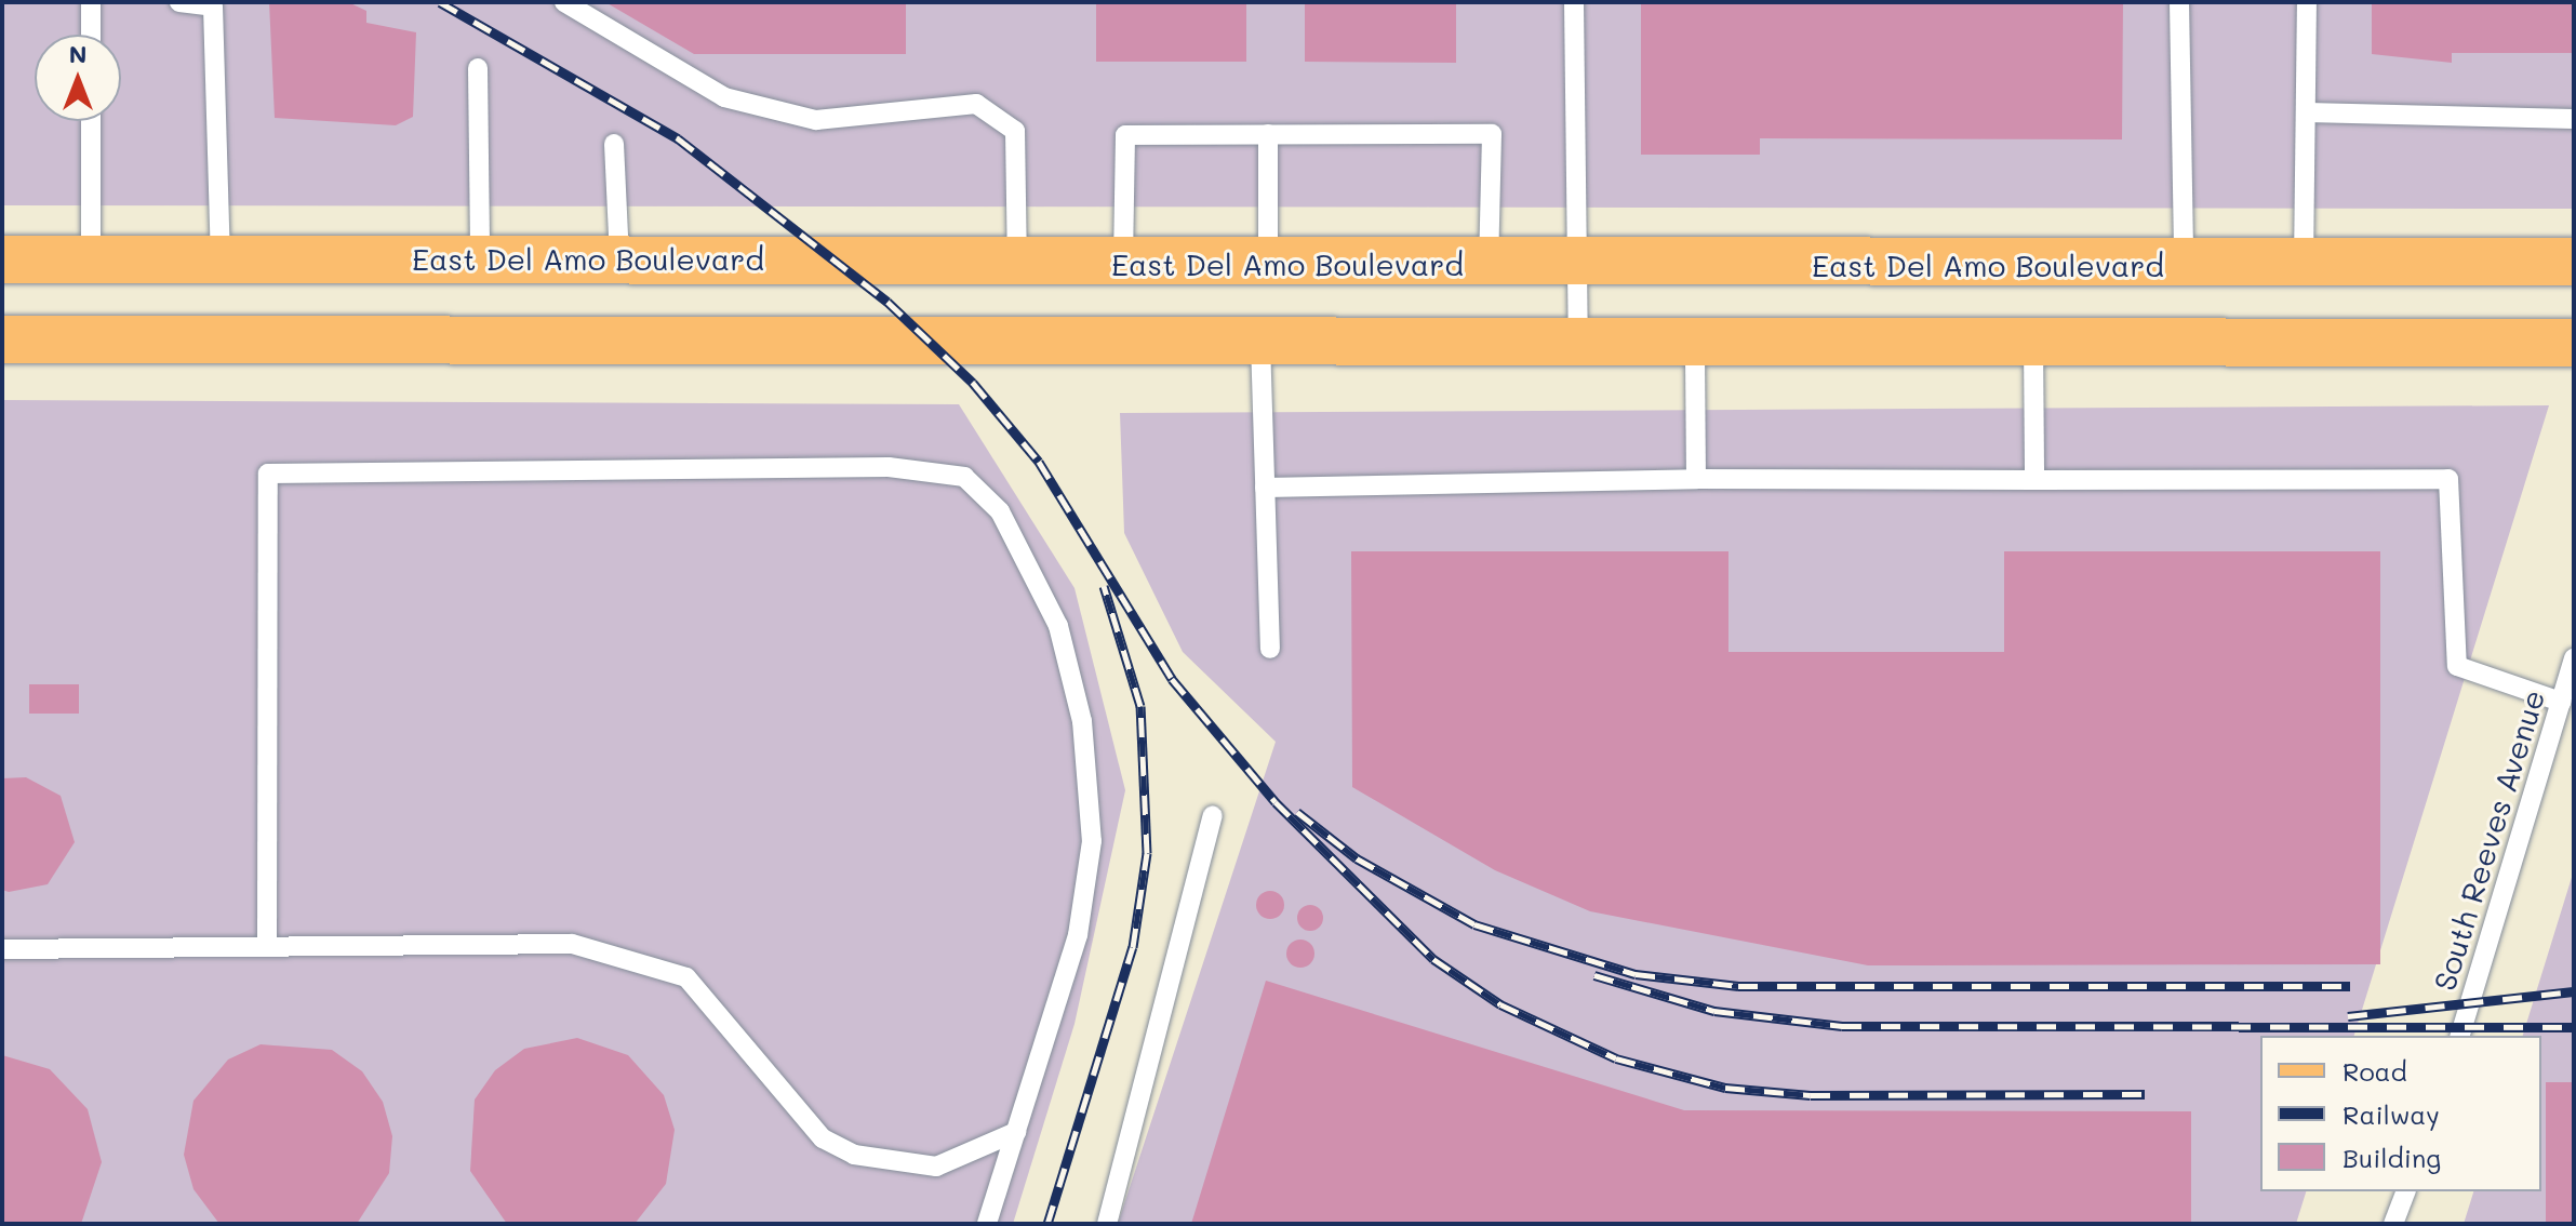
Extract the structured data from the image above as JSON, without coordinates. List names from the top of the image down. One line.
{"streets":{"main road":["East Del Amo Boulevard"],"lane":["South Reeves Avenue"]},"legend":["Road","Railway","Building"],"north":"top"}
